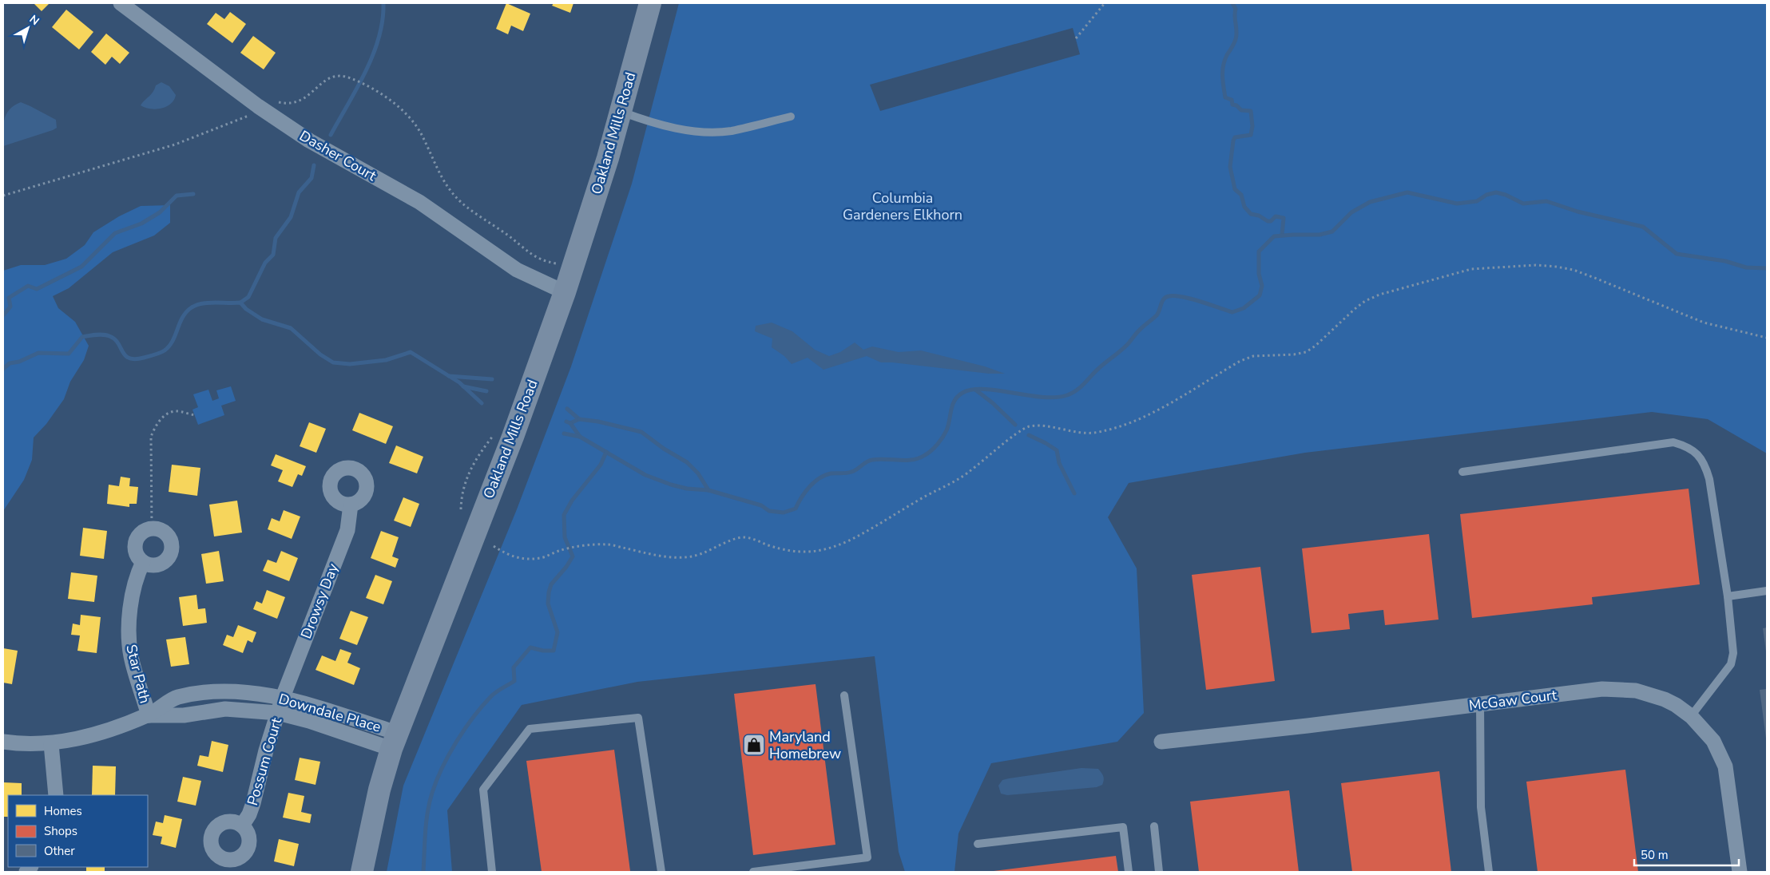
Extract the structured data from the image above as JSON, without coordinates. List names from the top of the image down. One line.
{"streets":{"street":["Oakland Mills Road","Dasher Court","Drowsy Day","Star Path","McGaw Court","Downdale Place","Possum Court"]},"crossings":[["Oakland Mills Road","Dasher Court"],["Oakland Mills Road","Downdale Place"],["Drowsy Day","Downdale Place"],["Drowsy Day","Possum Court"],["Star Path","Downdale Place"],["Downdale Place","Possum Court"]],"parks":["Columbia Gardeners Elkhorn"],"places":{"shop":["Maryland Homebrew"]},"legend":["Homes","Shops","Other"],"scale_bar":"50 m","north":"top right"}
